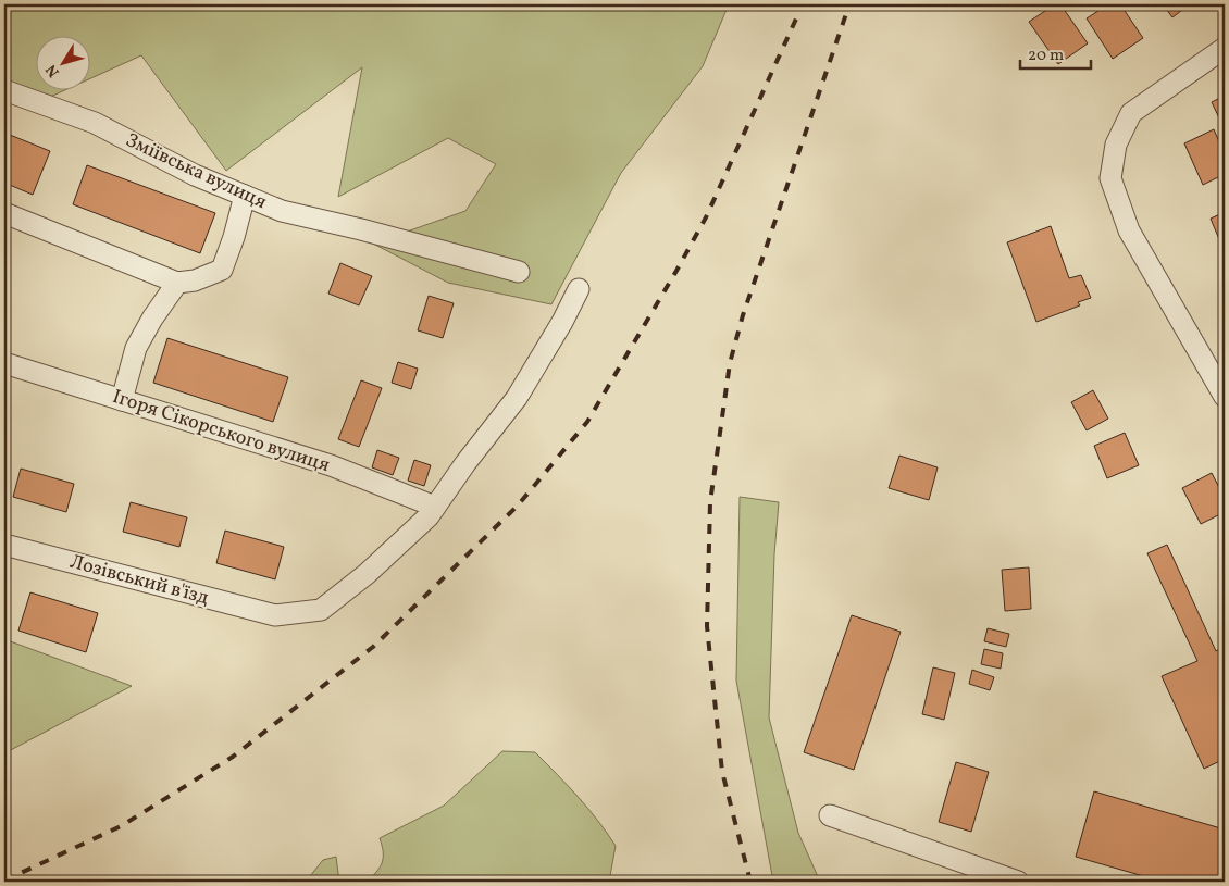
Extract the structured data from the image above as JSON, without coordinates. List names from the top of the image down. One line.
{"streets":{"street":["Зміївська вулиця","Ігоря Сікорського вулиця","Лозівський в'їзд"]},"crossings":[["Ігоря Сікорського вулиця","Лозівський в'їзд"]],"scale_bar":"20 m","north":"bottom left"}
